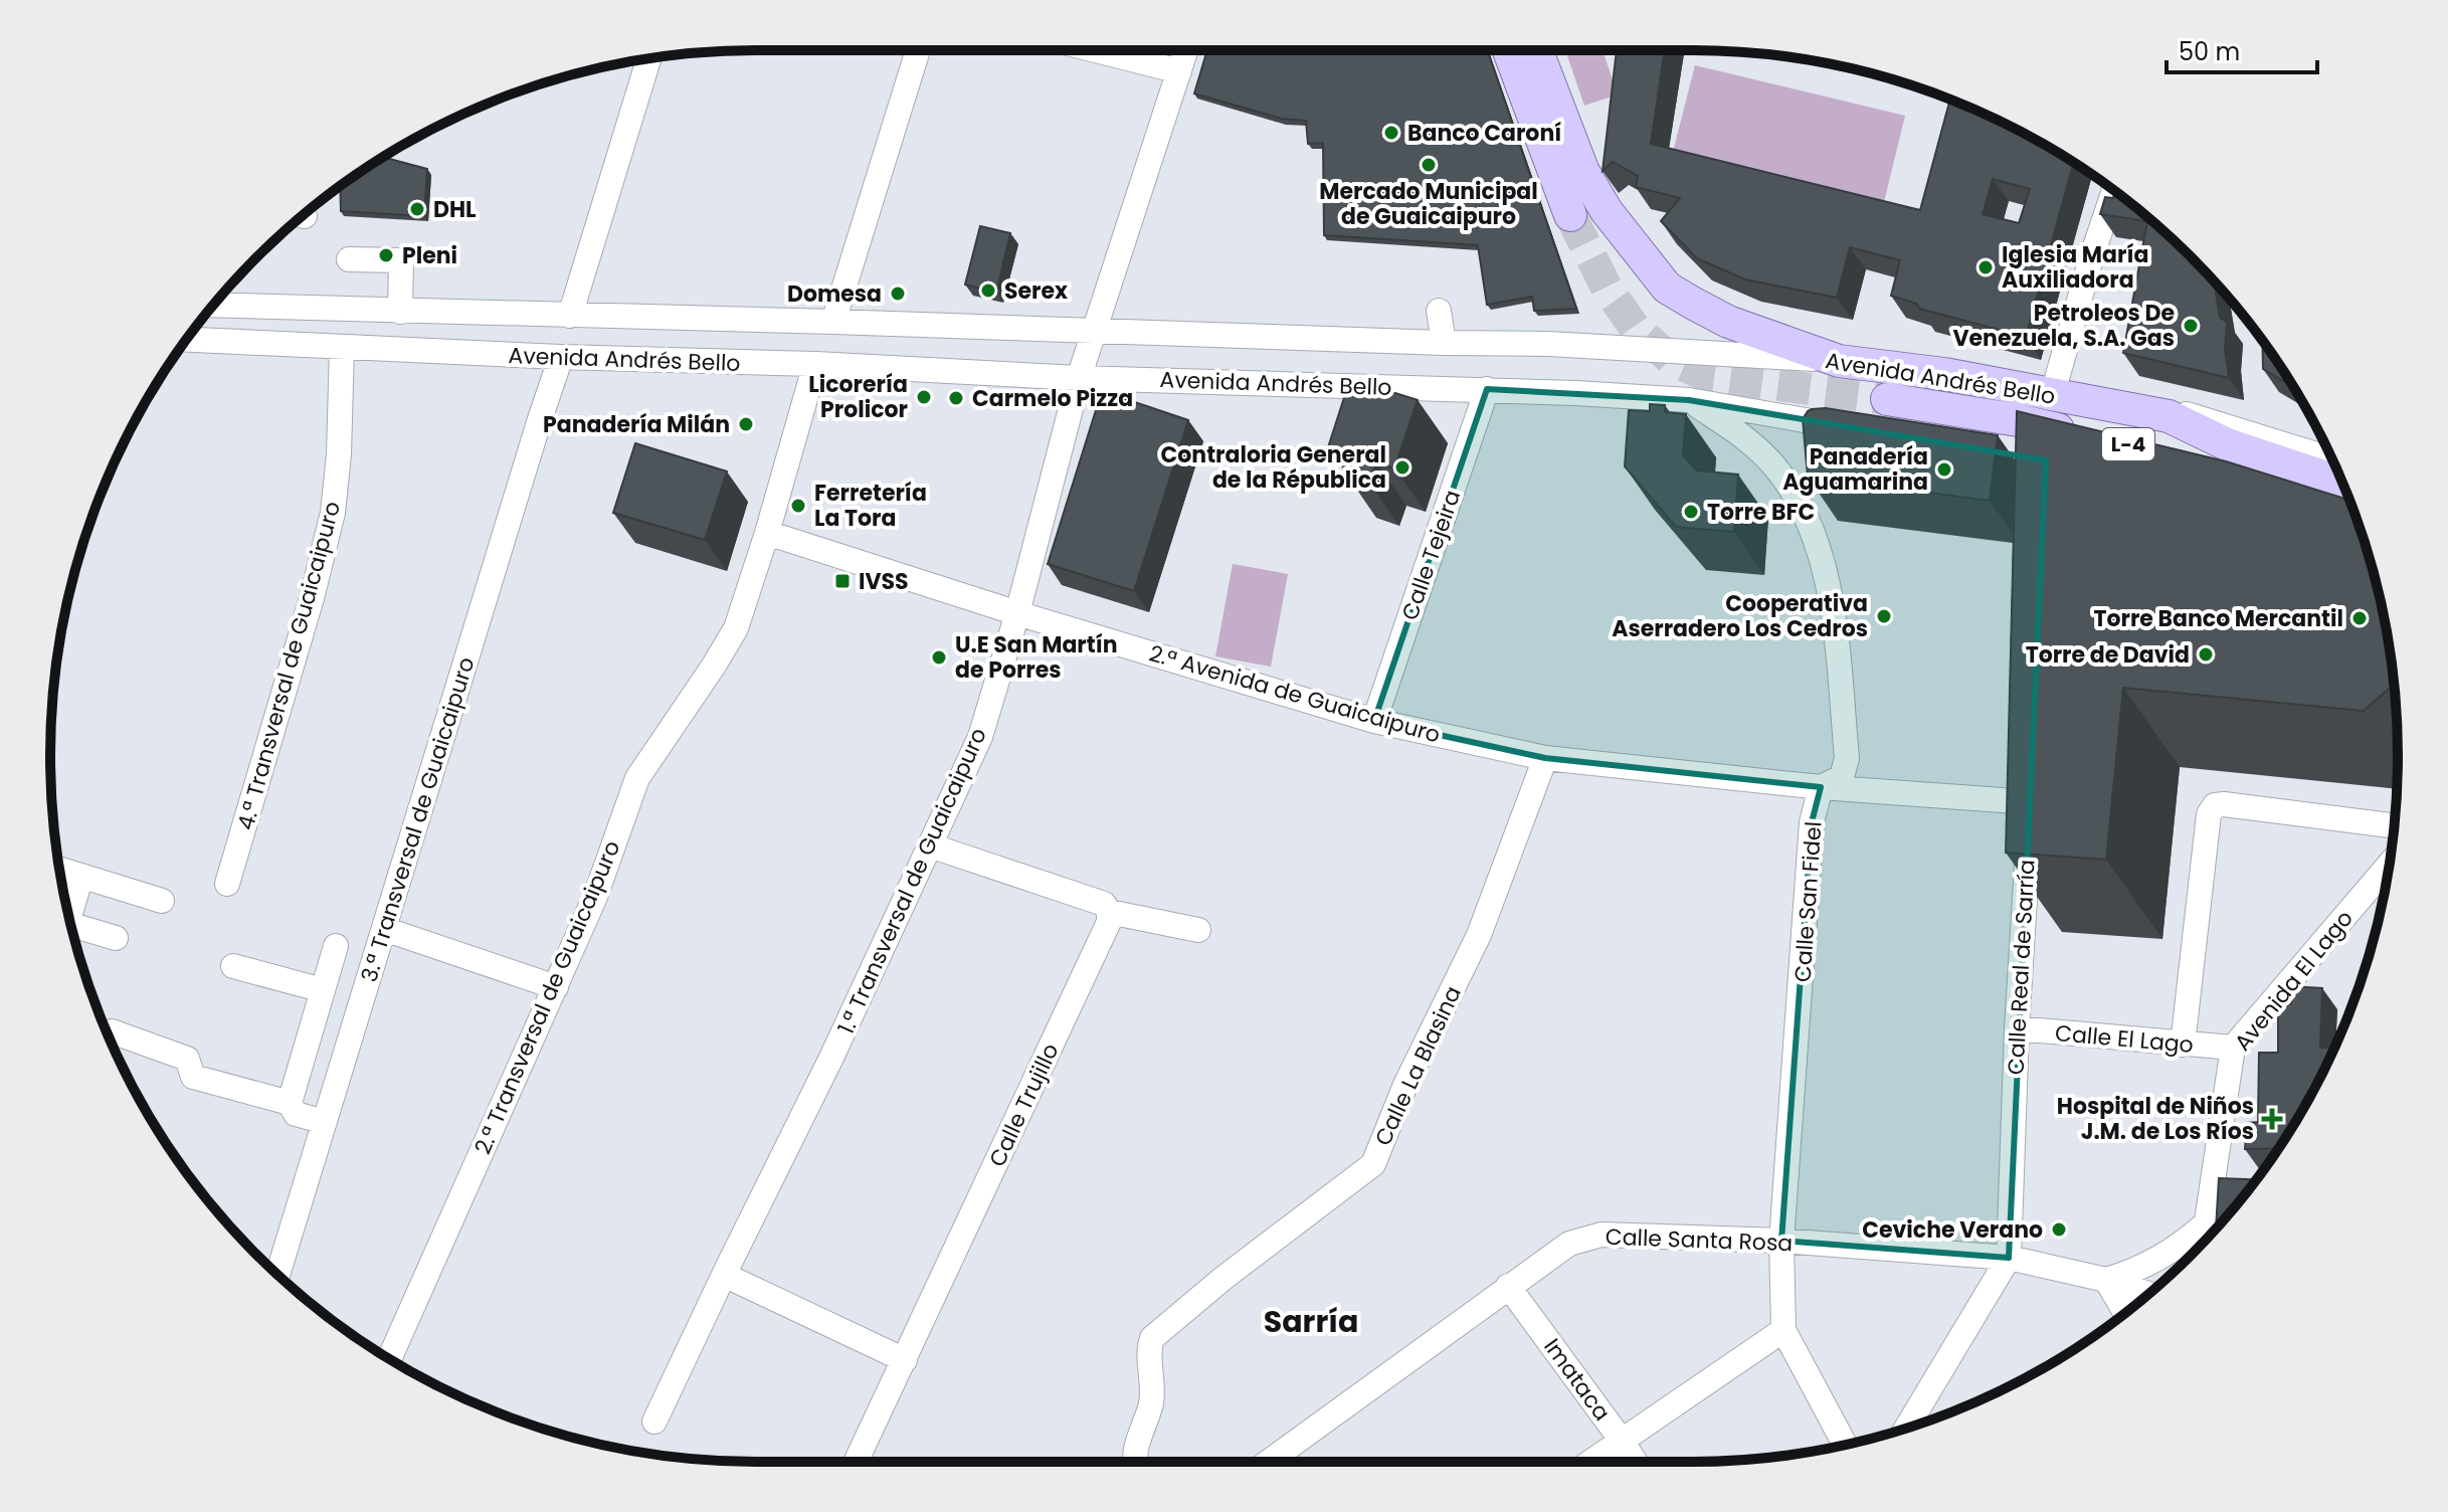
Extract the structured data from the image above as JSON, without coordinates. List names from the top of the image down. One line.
{"streets":{"main road":["Avenida Andrés Bello","L-4"],"street":["Calle Tejeira","4.ª Transversal de Guaicaipuro","2.ª Avenida de Guaicaipuro","3.ª Transversal de Guaicaipuro","1.ª Transversal de Guaicaipuro","Calle San Fidel","Calle Real de Sarría","Avenida El Lago","2.ª Transversal de Guaicaipuro","Calle El Lago","Calle La Blasina","Calle Trujillo","Calle Santa Rosa","Imataca"]},"crossings":[["Avenida Andrés Bello","L-4"],["Avenida Andrés Bello","Calle Tejeira"],["Avenida Andrés Bello","4.ª Transversal de Guaicaipuro"],["Avenida Andrés Bello","3.ª Transversal de Guaicaipuro"],["Avenida Andrés Bello","1.ª Transversal de Guaicaipuro"],["Avenida Andrés Bello","2.ª Transversal de Guaicaipuro"],["Calle Tejeira","2.ª Avenida de Guaicaipuro"],["2.ª Avenida de Guaicaipuro","1.ª Transversal de Guaicaipuro"],["2.ª Avenida de Guaicaipuro","Calle San Fidel"],["2.ª Avenida de Guaicaipuro","Calle Real de Sarría"],["2.ª Avenida de Guaicaipuro","2.ª Transversal de Guaicaipuro"],["2.ª Avenida de Guaicaipuro","Calle La Blasina"],["Calle San Fidel","Calle Santa Rosa"],["Calle Real de Sarría","Calle El Lago"],["Calle Real de Sarría","Calle Santa Rosa"],["Avenida El Lago","Calle El Lago"],["Calle Santa Rosa","Imataca"]],"districts":["Sarría"],"places":{"other":["Banco Caroní","Mercado Municipal de Guaicaipuro","DHL","Pleni","Iglesia María Auxiliadora","Serex","Domesa","Petroleos De Venezuela, S.A. Gas","Licorería Prolicor","Carmelo Pizza","Panadería Milán","Contraloria General de la Républica","Panadería Aguamarina","Ferretería La Tora","Torre BFC","Cooperativa Aserradero Los Cedros","Torre Banco Mercantil","Torre de David","U.E San Martín de Porres","Ceviche Verano"],"transit":["IVSS"],"health":["Hospital de Niños J.M. de Los Ríos"]},"scale_bar":"50 m"}
